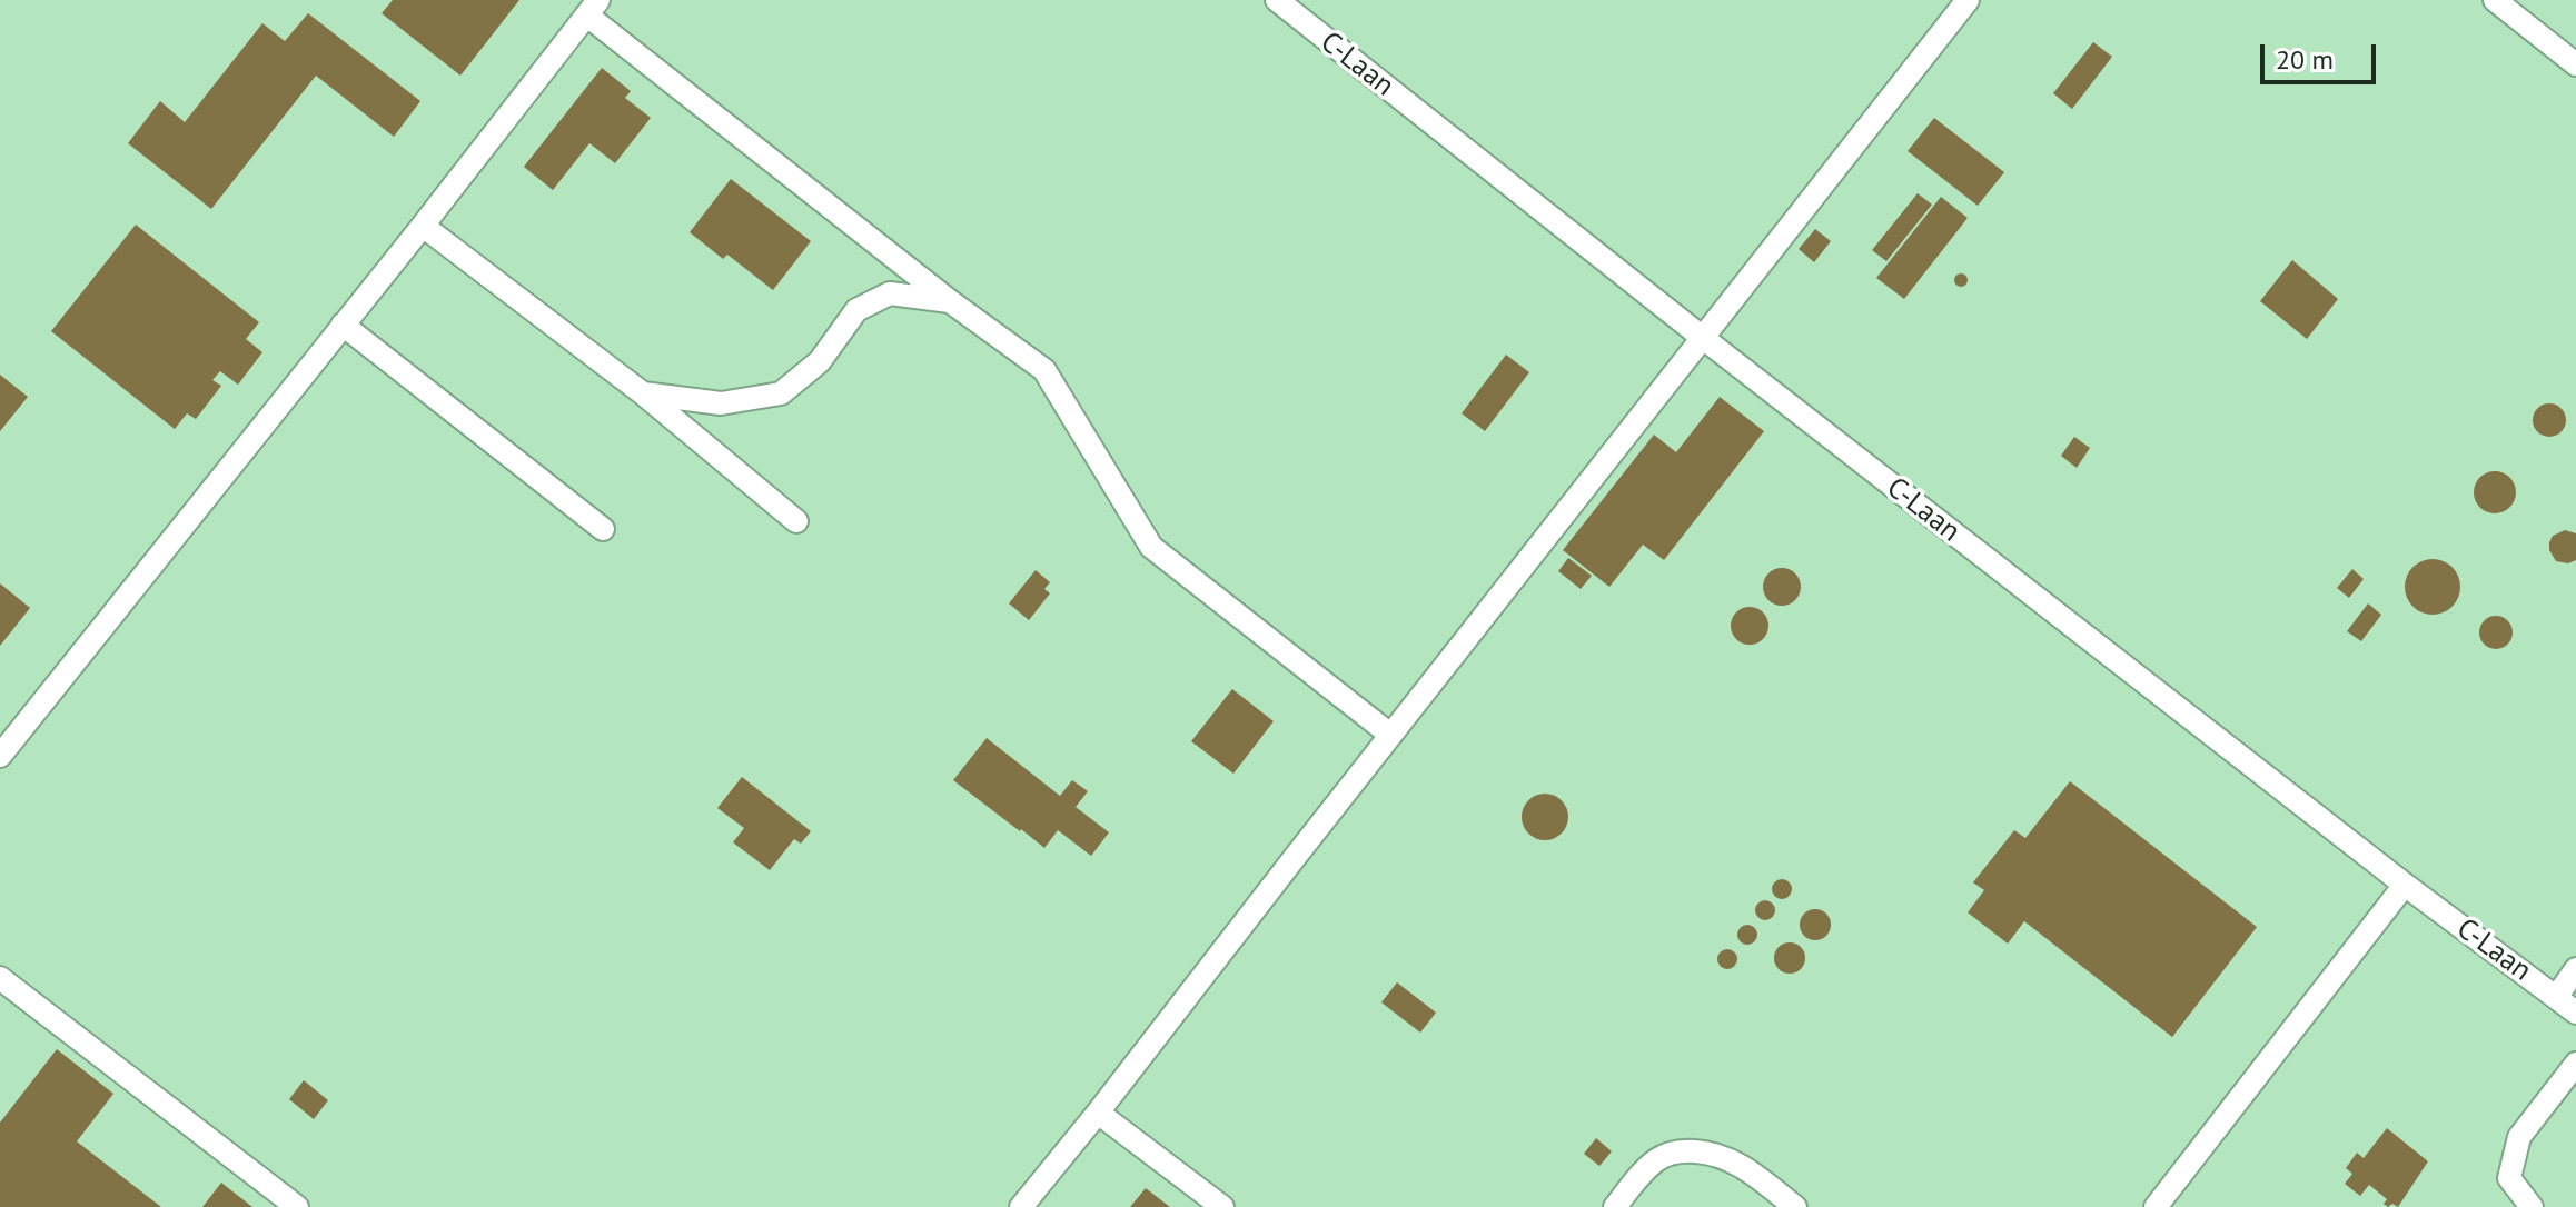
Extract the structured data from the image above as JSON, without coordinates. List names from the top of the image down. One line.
{"streets":{"lane":["C-Laan"]},"scale_bar":"20 m"}
